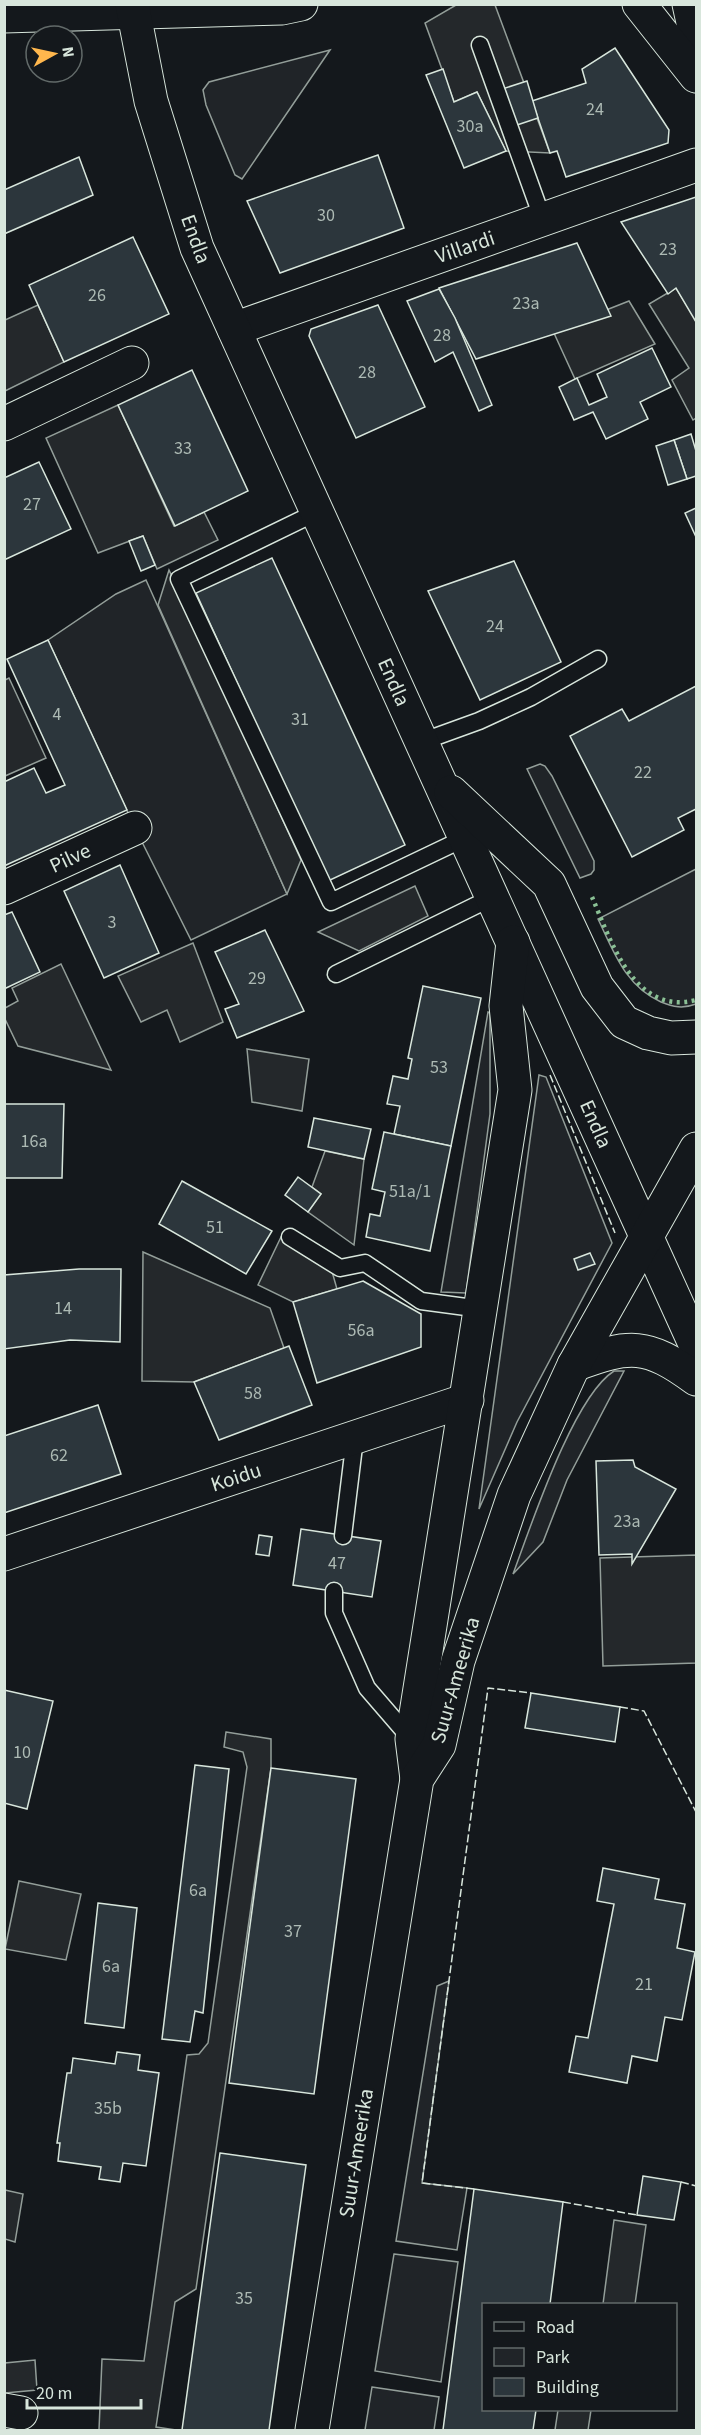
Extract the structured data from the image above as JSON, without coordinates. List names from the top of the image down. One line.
{"streets":{"main road":["Endla","Villardi","Pilve","Koidu","Suur-Ameerika"]},"crossings":[["Endla","Villardi"],["Endla","Suur-Ameerika"]],"house_numbers":["24","30a","30","23","26","23a","28","28","33","27","24","4","31","22","3","29","53","16a","51a/1","51","14","56a","58","62","23a","47","10","6a","37","6a","21","35b","35"],"legend":["Road","Park","Building"],"scale_bar":"20 m","north":"right"}
